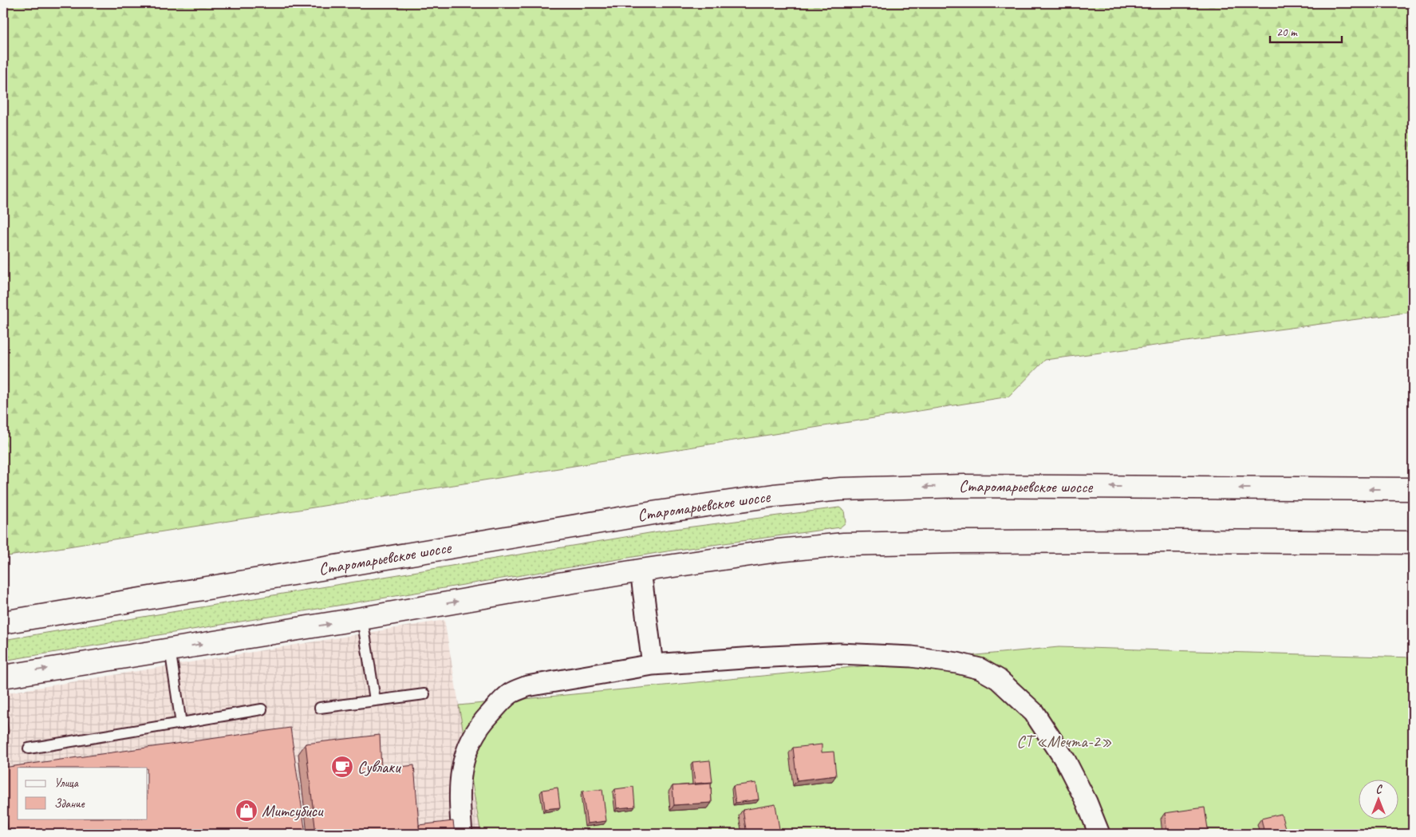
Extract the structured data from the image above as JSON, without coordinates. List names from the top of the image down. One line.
{"streets":{"main road":["Старомарьевское шоссе"]},"parks":["СТ «Мечта-2»"],"places":{"cafe":["Сувлаки"],"shop":["Митсубиси"]},"legend":["Улица","Здание"],"scale_bar":"20 m","north":"top"}
